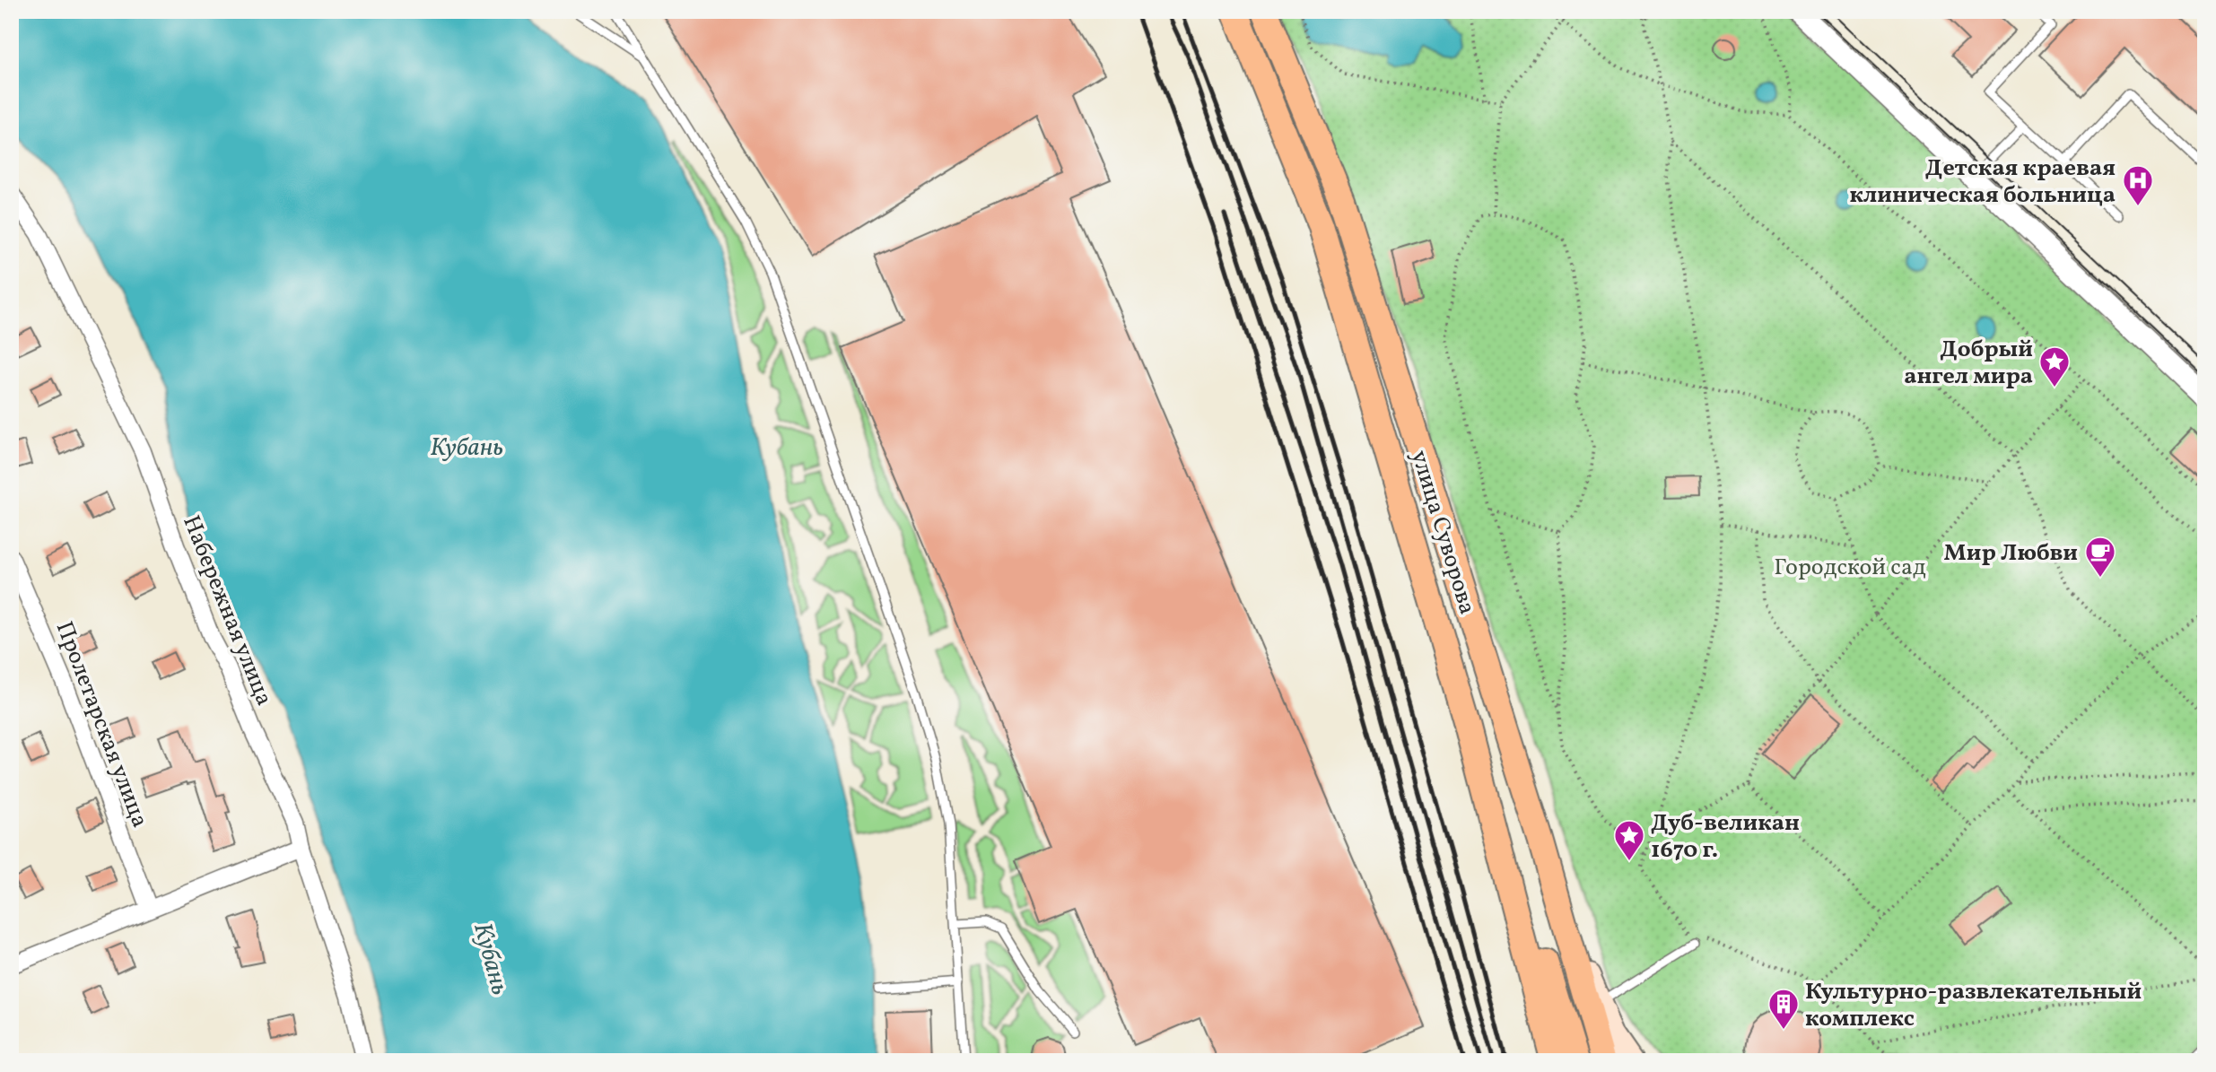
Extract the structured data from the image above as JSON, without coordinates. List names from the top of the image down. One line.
{"streets":{"main road":["улица Суворова"],"street":["Набережная улица","Пролетарская улица"]},"water":["Кубань"],"parks":["Городской сад"],"places":{"hospital":["Детская краевая клиническая больница"],"place":["Добрый ангел мира","Дуб-великан 1670 г."],"cafe":["Мир Любви"],"building":["Культурно-развлекательный комплекс"]}}
